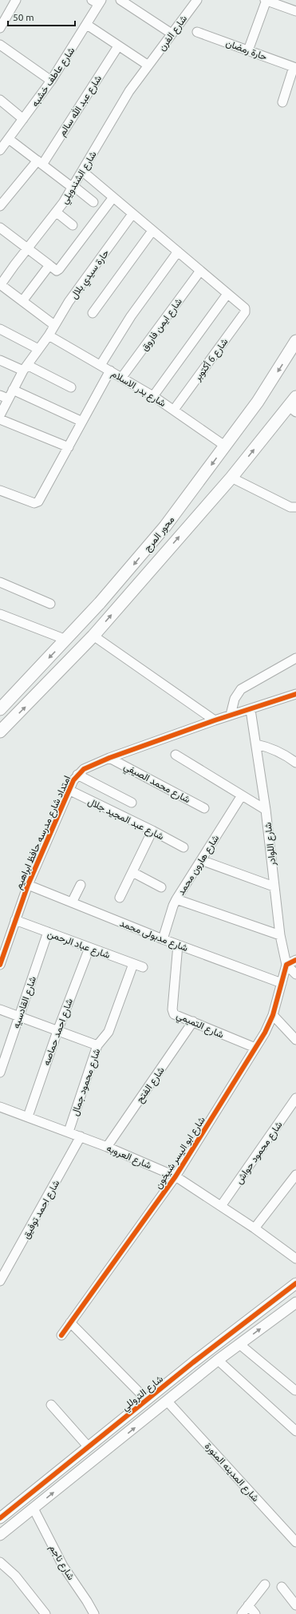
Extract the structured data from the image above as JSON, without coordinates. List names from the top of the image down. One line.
{"streets":{"main road":["محور المرج"],"street":["شارع الفرن","حارة رمضان","شارع عاطف خشبه","شارع عبد الله سالم","شارع الشندويلي","حارة سيدي بلال","شارع ايمن فاروق","شارع 6 أكتوبر","شارع بدر الاسلام","شارع محمد الصيفي","شارع عبد المجيد جلال","امتداد شارع مدرسه حافظ ابراهيم","شارع اللوادر","شارع هارون محمد","شارع مدبولى محمد","شارع عباد الرحمن","شارع القادسيه","شارع التميمي","شارع احمد حماصه","شارع محمود جمال","شارع الفتح","شارع ابو اليسر شيخون","شارع محمود حواش","شارع العروبه","شارع احمد توفيق","شارع التروللي","شارع المدينه المنورة","شارع ناجم"]},"crossings":[["شارع الفرن","شارع الشندويلي"],["حارة سيدي بلال","شارع بدر الاسلام"],["شارع ايمن فاروق","شارع بدر الاسلام"],["شارع 6 أكتوبر","شارع بدر الاسلام"],["شارع بدر الاسلام","محور المرج"],["شارع محمد الصيفي","امتداد شارع مدرسه حافظ ابراهيم"],["شارع عبد المجيد جلال","امتداد شارع مدرسه حافظ ابراهيم"],["امتداد شارع مدرسه حافظ ابراهيم","شارع اللوادر"],["امتداد شارع مدرسه حافظ ابراهيم","شارع مدبولى محمد"],["امتداد شارع مدرسه حافظ ابراهيم","شارع عباد الرحمن"],["شارع اللوادر","شارع ابو اليسر شيخون"],["شارع هارون محمد","شارع مدبولى محمد"],["شارع مدبولى محمد","شارع التميمي"],["شارع مدبولى محمد","شارع ابو اليسر شيخون"],["شارع عباد الرحمن","شارع القادسيه"],["شارع عباد الرحمن","شارع احمد حماصه"],["شارع عباد الرحمن","شارع محمود جمال"],["شارع التميمي","شارع الفتح"],["شارع التميمي","شارع ابو اليسر شيخون"],["شارع احمد حماصه","شارع العروبه"],["شارع محمود جمال","شارع العروبه"],["شارع الفتح","شارع العروبه"],["شارع ابو اليسر شيخون","شارع العروبه"],["شارع محمود حواش","شارع العروبه"],["شارع العروبه","شارع احمد توفيق"]],"scale_bar":"50 m"}
